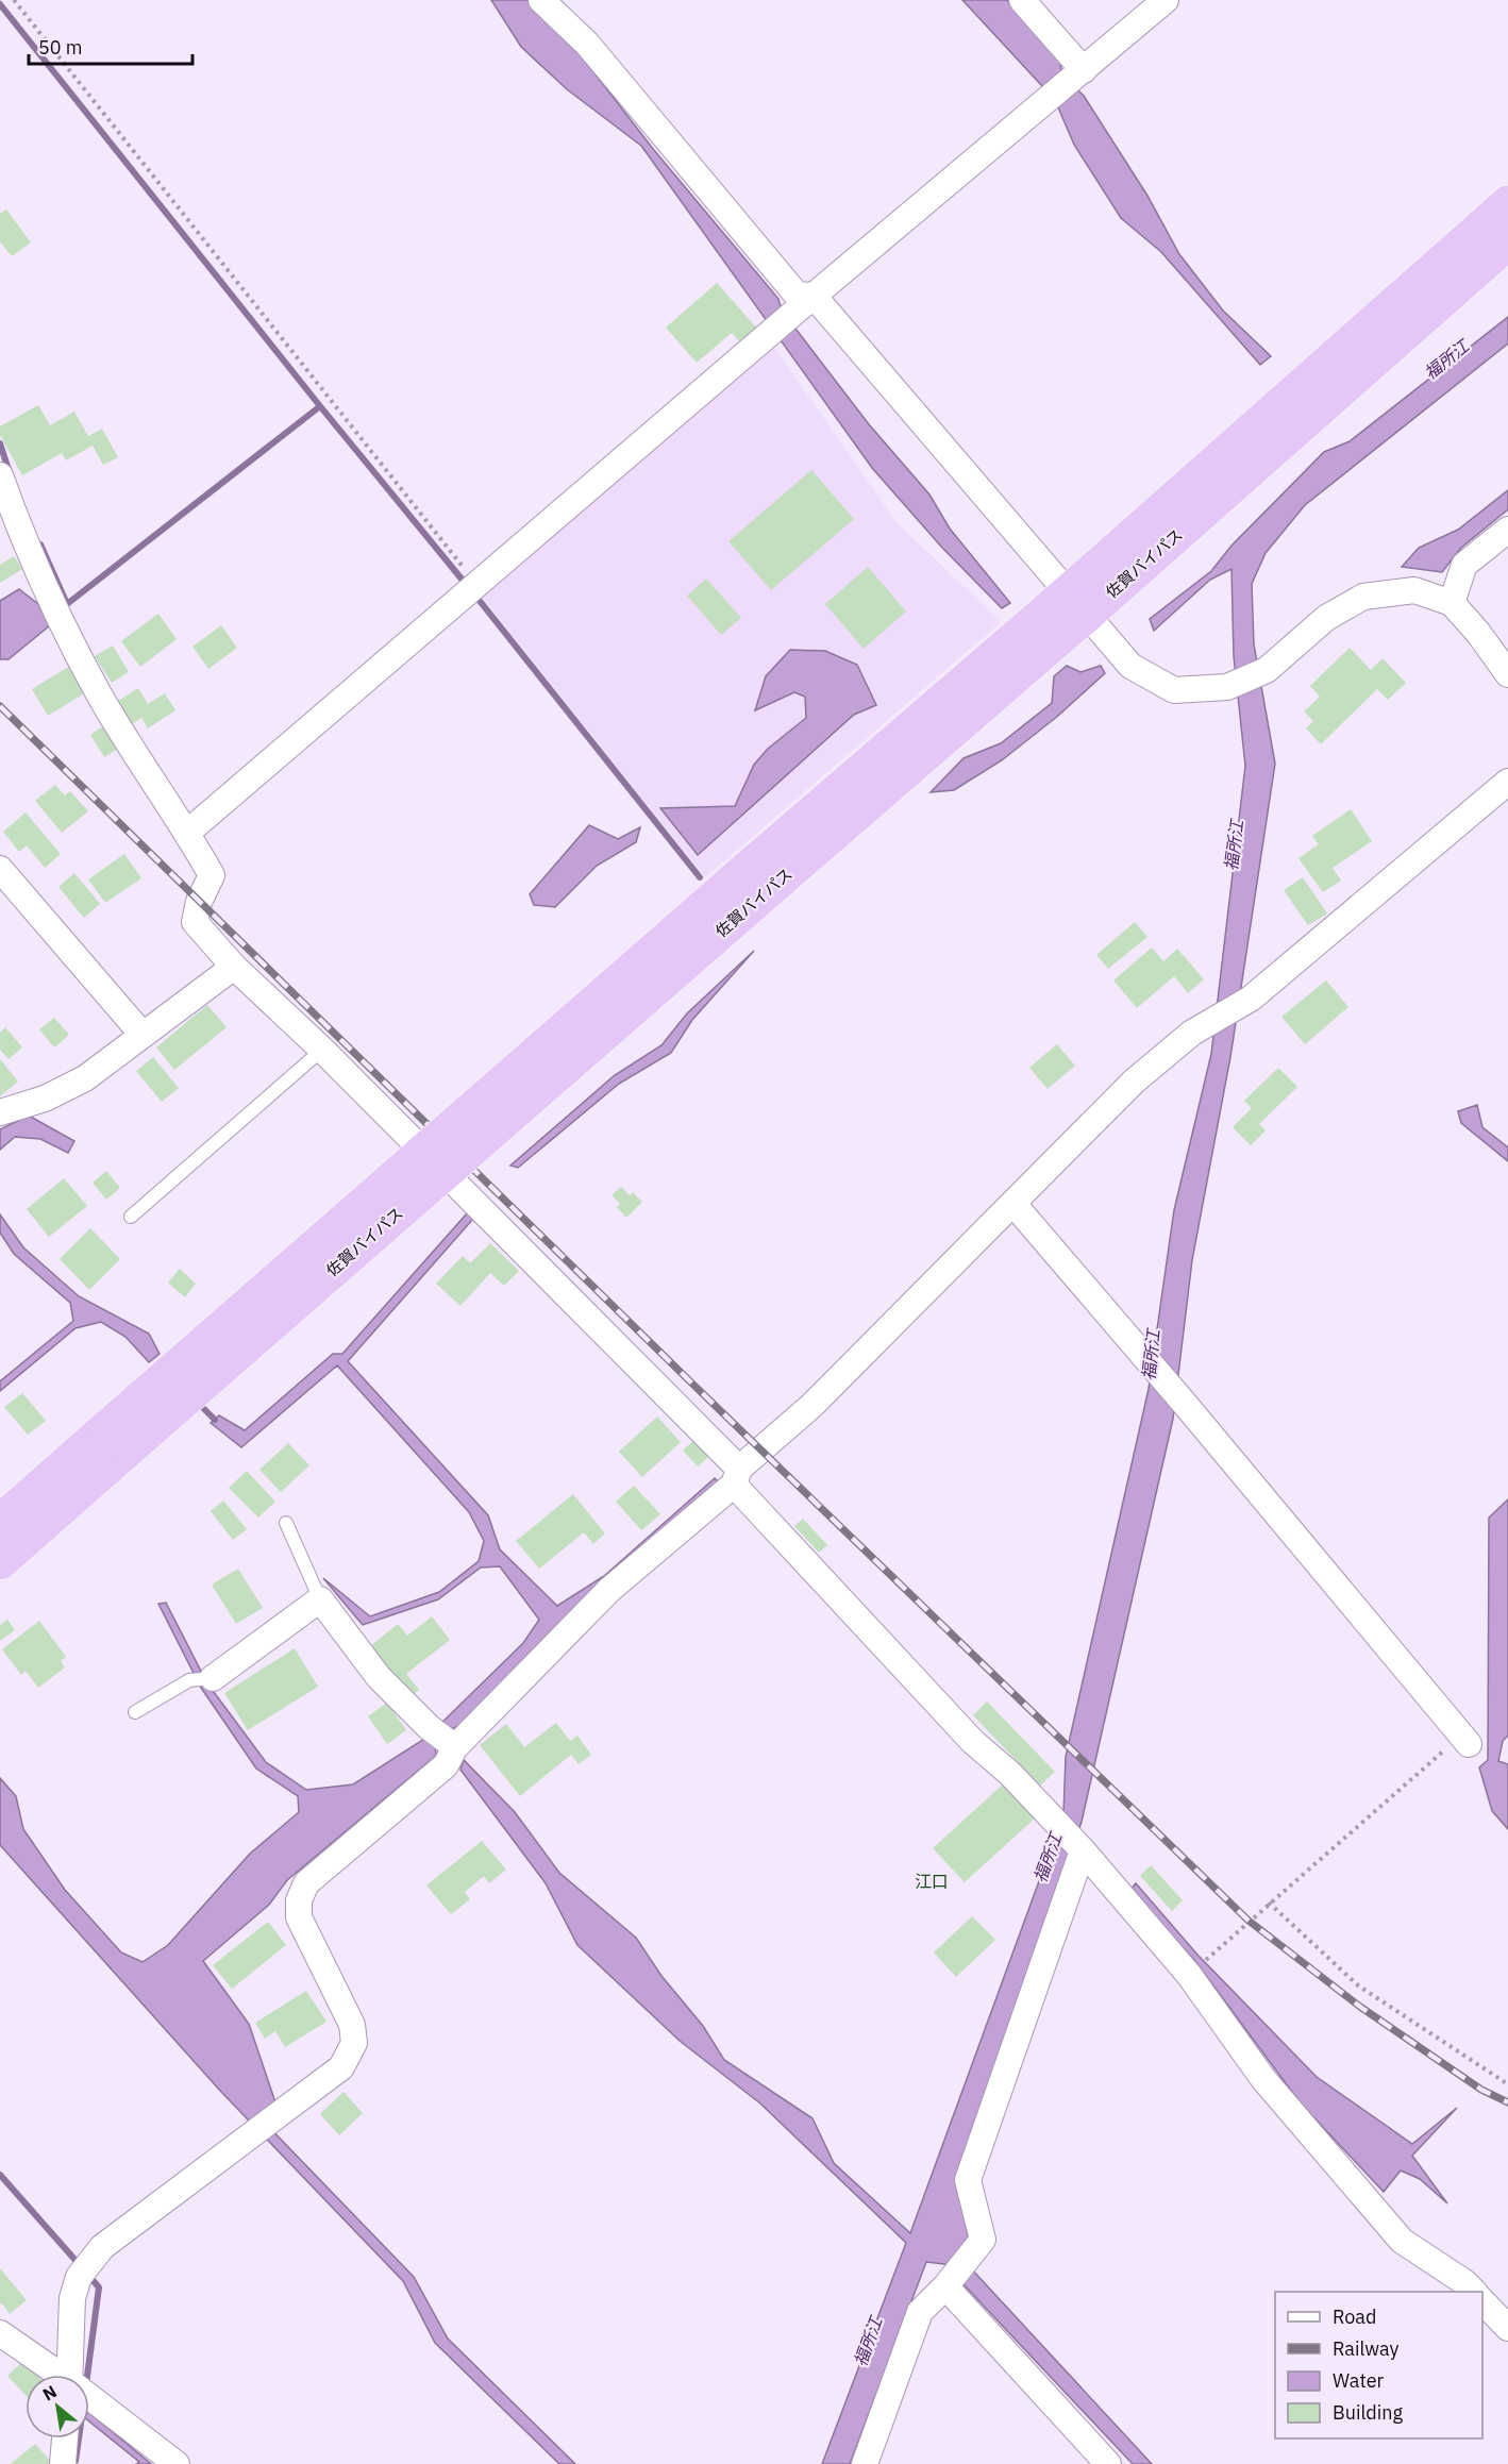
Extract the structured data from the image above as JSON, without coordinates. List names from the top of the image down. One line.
{"streets":{"highway":["佐賀バイパス"]},"districts":["江口"],"water":["福所江"],"legend":["Road","Railway","Water","Building"],"scale_bar":"50 m","north":"top left"}
